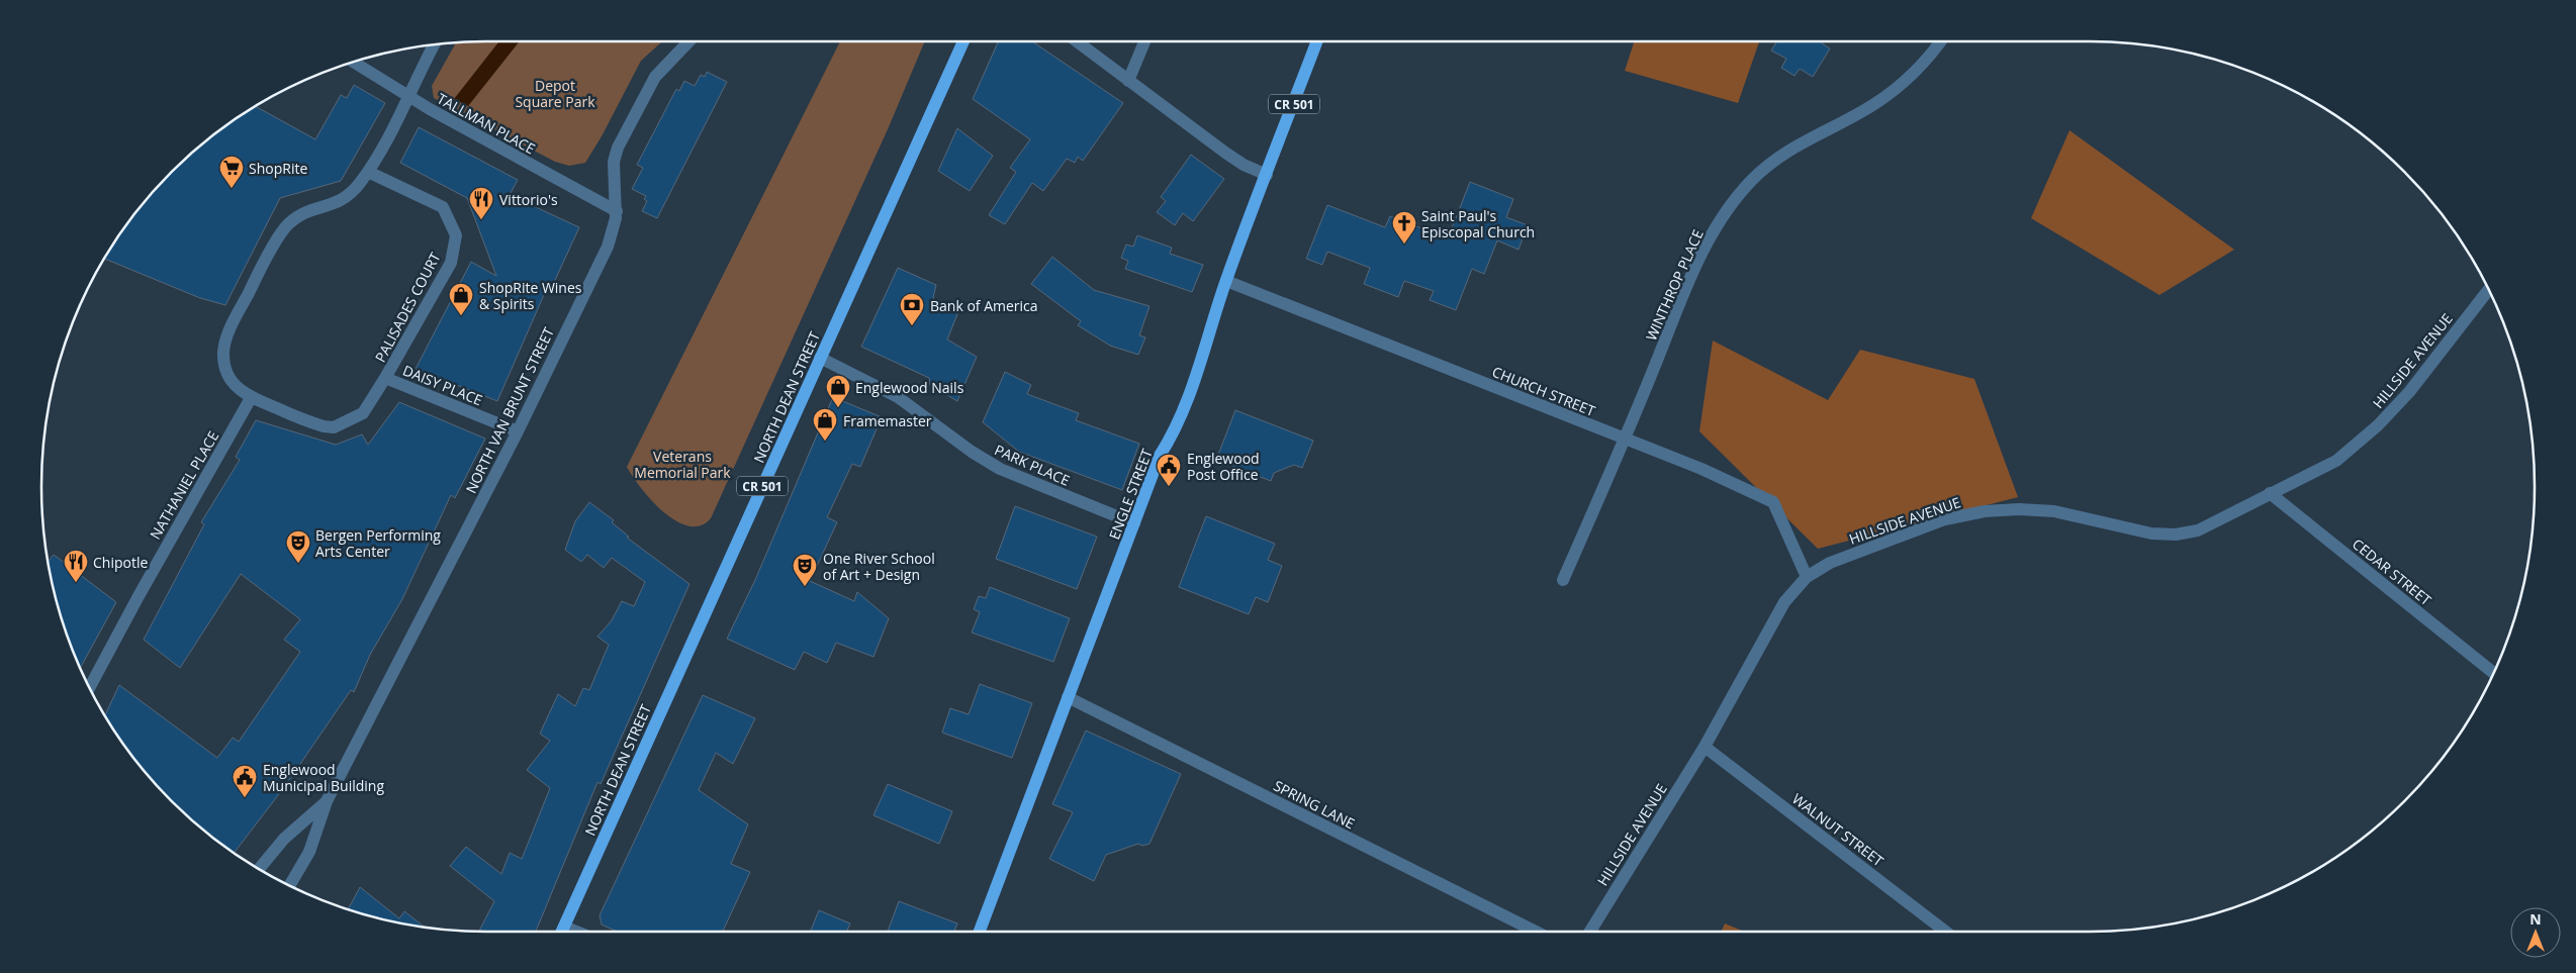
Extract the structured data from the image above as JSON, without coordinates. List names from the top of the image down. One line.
{"streets":{"main road":["CR 501","NORTH DEAN STREET","ENGLE STREET"],"street":["TALLMAN PLACE","WINTHROP PLACE","PALISADES COURT","HILLSIDE AVENUE","DAISY PLACE","CHURCH STREET","NORTH VAN BRUNT STREET","PARK PLACE","NATHANIEL PLACE","CEDAR STREET","SPRING LANE","WALNUT STREET"]},"crossings":[["TALLMAN PLACE","NORTH VAN BRUNT STREET"],["WINTHROP PLACE","CHURCH STREET"],["PALISADES COURT","DAISY PLACE"],["PALISADES COURT","NATHANIEL PLACE"],["HILLSIDE AVENUE","CHURCH STREET"],["HILLSIDE AVENUE","CEDAR STREET"],["HILLSIDE AVENUE","WALNUT STREET"],["DAISY PLACE","NORTH VAN BRUNT STREET"],["CHURCH STREET","ENGLE STREET"],["NORTH DEAN STREET","PARK PLACE"],["PARK PLACE","ENGLE STREET"],["ENGLE STREET","SPRING LANE"]],"parks":["Depot Square Park","Veterans Memorial Park"],"places":{"supermarket":["ShopRite"],"restaurant":["Vittorio's","Chipotle"],"church":["Saint Paul's Episcopal Church"],"shop":["ShopRite Wines & Spirits","Englewood Nails","Framemaster"],"bank":["Bank of America"],"public building":["Englewood Post Office","Englewood Municipal Building"],"theatre":["Bergen Performing Arts Center","One River School of Art + Design"]},"north":"top"}
